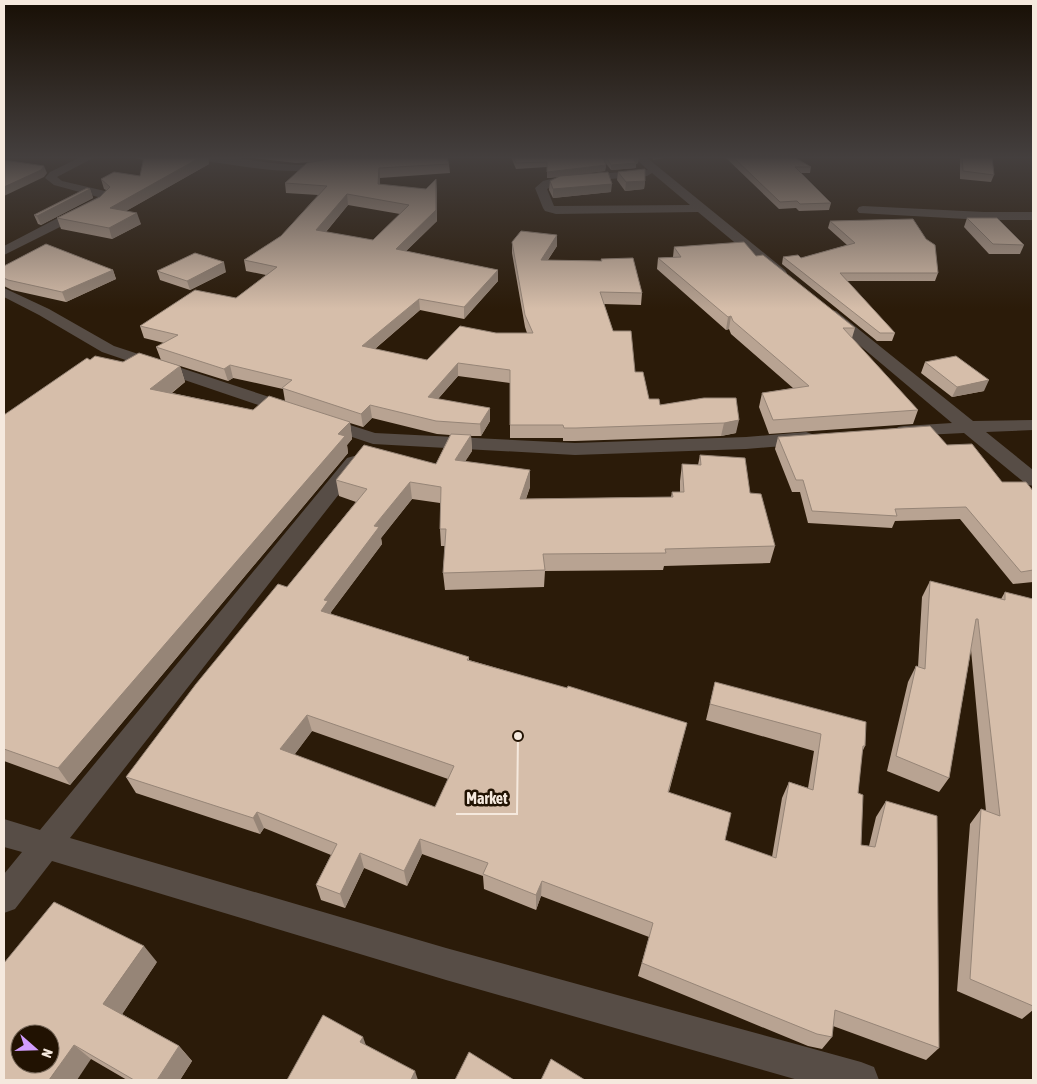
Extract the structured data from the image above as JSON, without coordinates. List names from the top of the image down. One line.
{"places":["Market"],"north":"right"}
